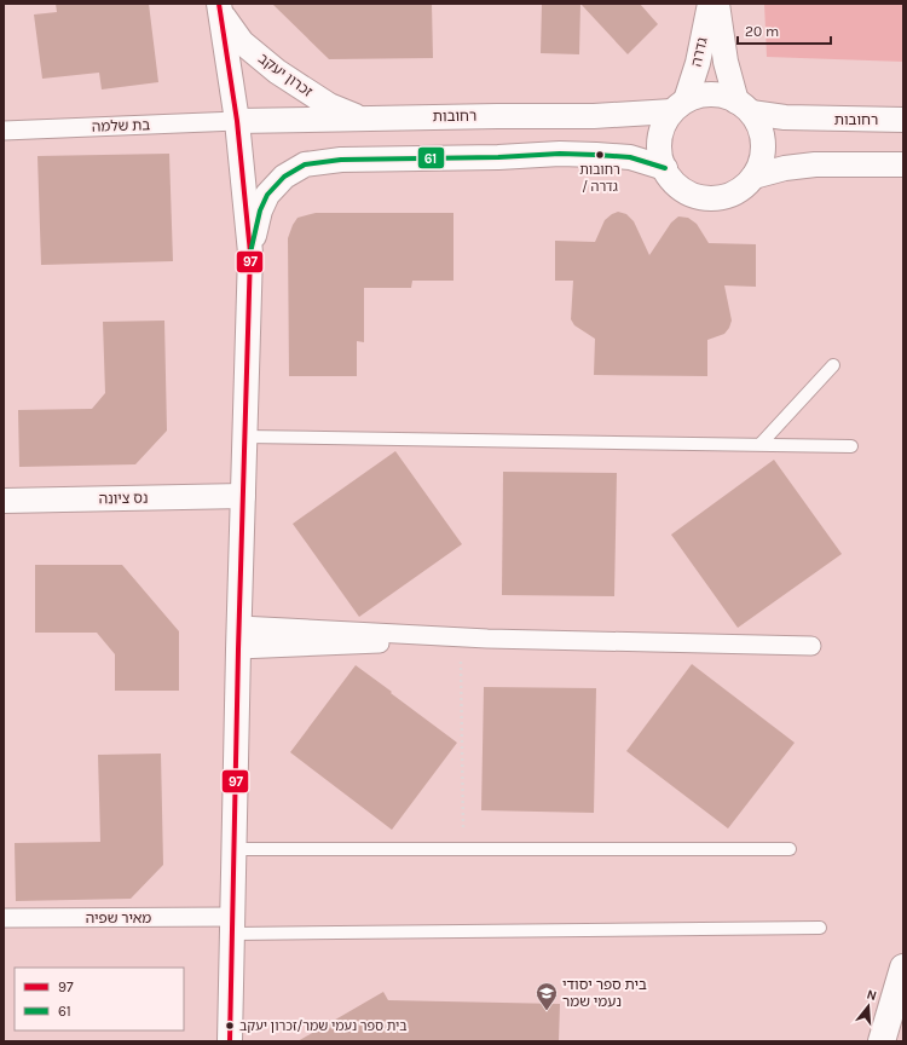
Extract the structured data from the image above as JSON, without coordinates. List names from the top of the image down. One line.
{"streets":{"street":["גדרה","זכרון יעקב","רחובות","בת שלמה","נס ציונה","מאיר שפיה"]},"crossings":[["גדרה","רחובות"],["זכרון יעקב","רחובות"],["זכרון יעקב","בת שלמה"],["זכרון יעקב","נס ציונה"],["זכרון יעקב","מאיר שפיה"],["רחובות","בת שלמה"]],"places":{"other":["רחובות / גדרה","בית ספר נעמי שמר/זכרון יעקב"],"school or university":["בית ספר יסודי נעמי שמר"]},"lines":["transit line 97","transit line 61"],"legend":["97","61"],"scale_bar":"20 m","north":"top"}
